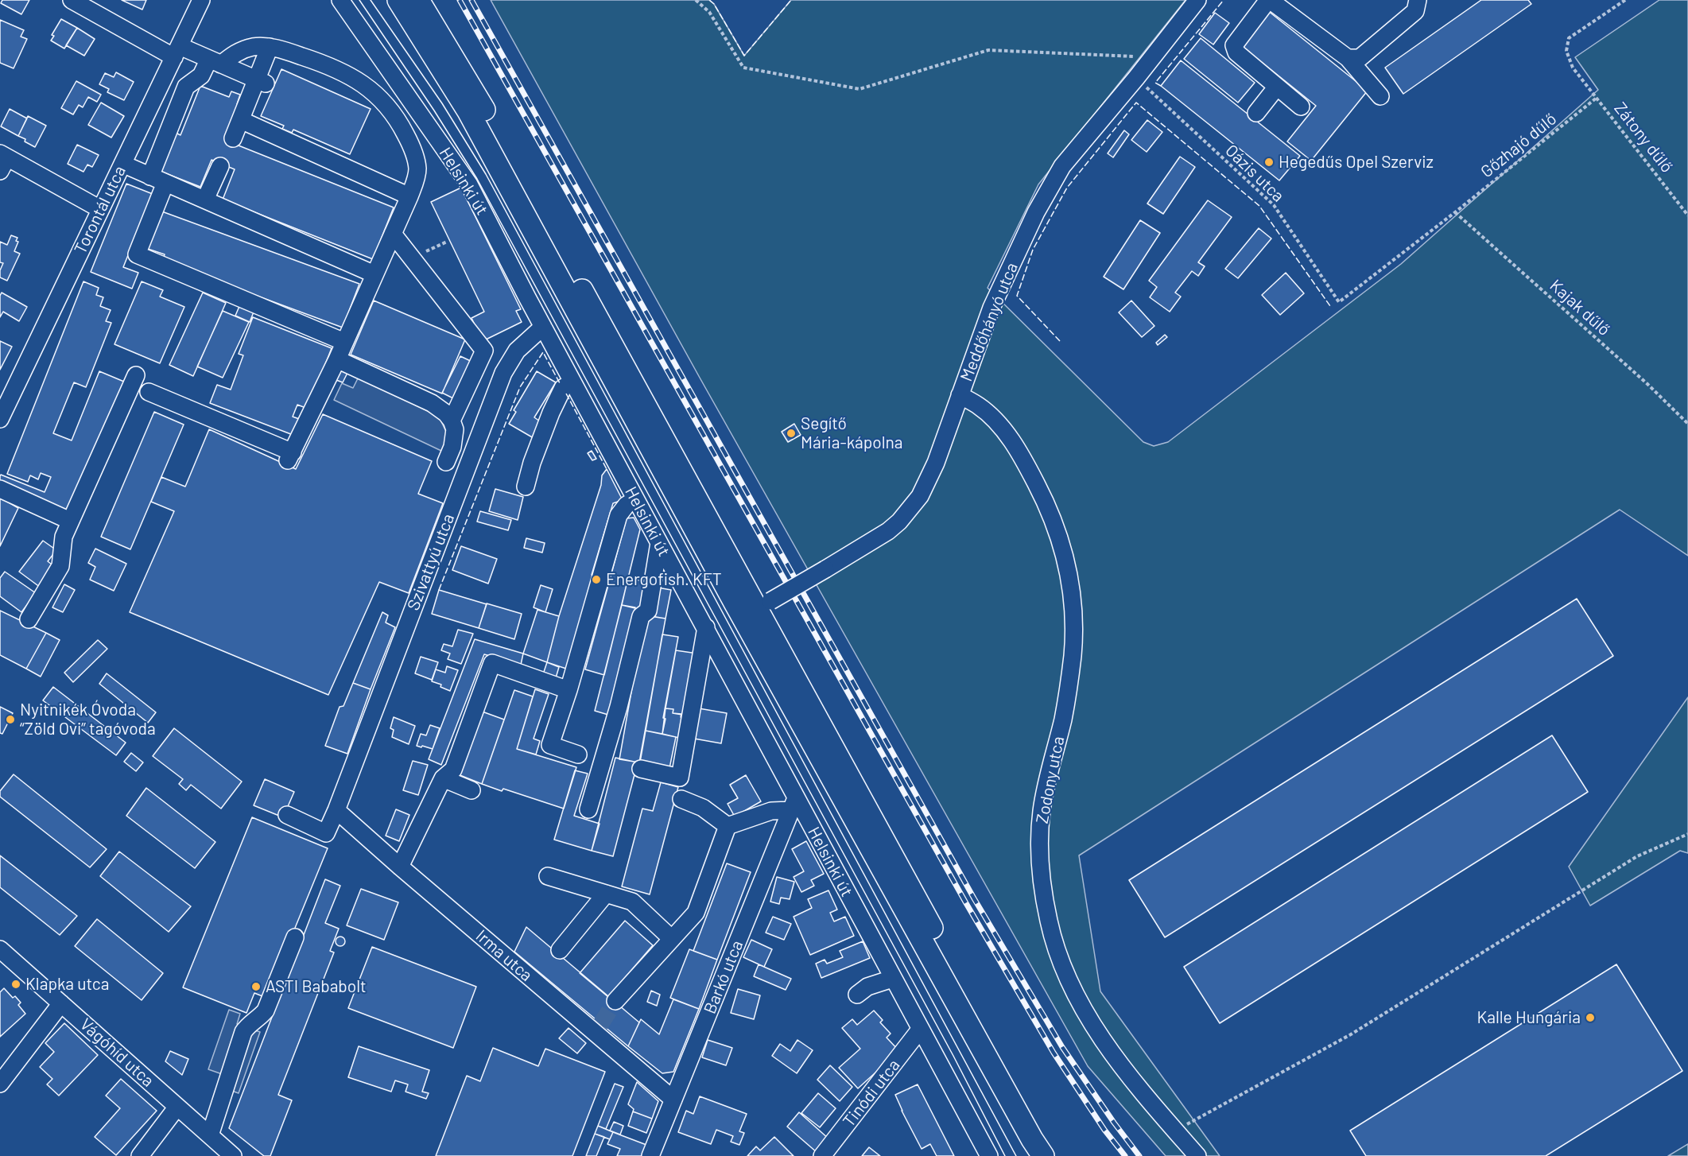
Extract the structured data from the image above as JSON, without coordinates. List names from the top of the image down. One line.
{"streets":{"street":["Helsinki út","Torontál utca","Meddőhányó utca","Szivattyú utca","Zodony utca","Irma utca","Barkó utca","Vágóhíd utca","Tinódi utca"],"path":["Zátony dűlő","Gőzhajó dűlő","Oázis utca","Kajak dűlő"]},"crossings":[["Zátony dűlő","Gőzhajó dűlő"],["Gőzhajó dűlő","Oázis utca"],["Gőzhajó dűlő","Kajak dűlő"],["Oázis utca","Meddőhányó utca"],["Helsinki út","Szivattyú utca"],["Helsinki út","Barkó utca"],["Helsinki út","Tinódi utca"],["Meddőhányó utca","Zodony utca"],["Szivattyú utca","Irma utca"],["Irma utca","Barkó utca"]],"places":["Hegedűs Opel Szerviz","Segítő Mária-kápolna","Energofish. KFT","Nyitnikék Óvoda “Zöld Ovi” tagóvoda","Klapka utca","ASTI Bababolt","Kalle Hungária"]}
